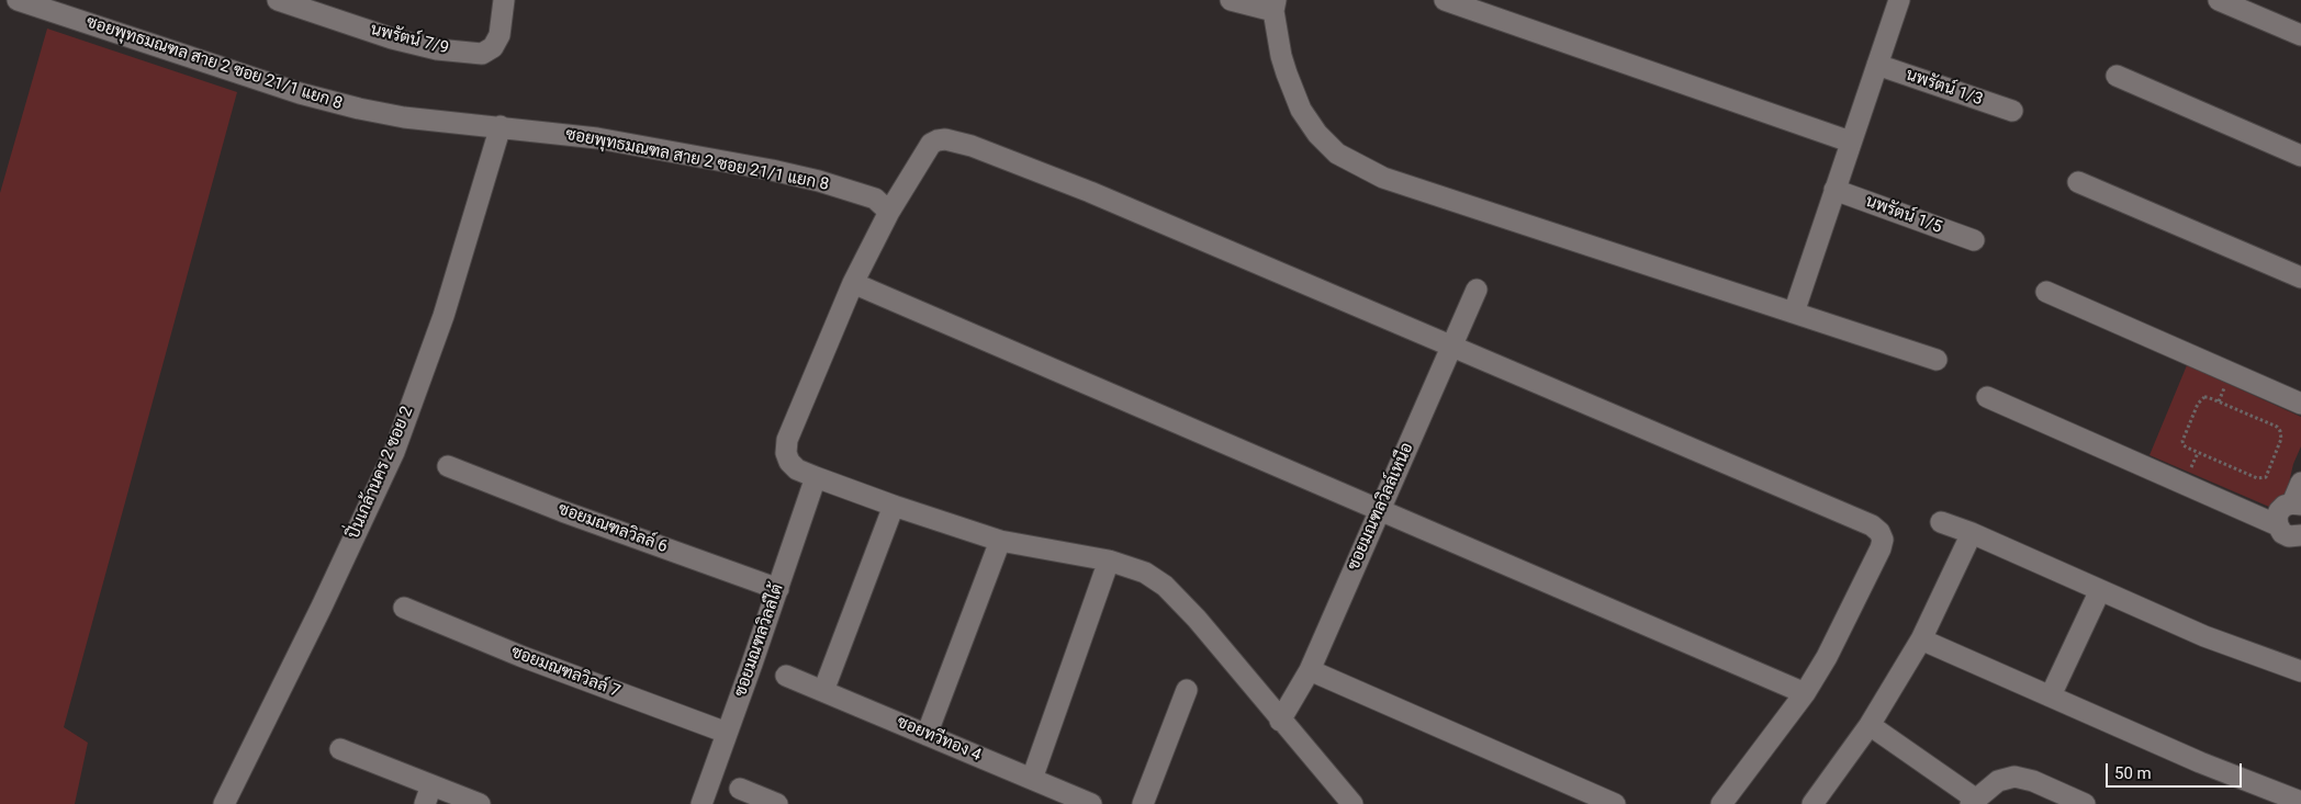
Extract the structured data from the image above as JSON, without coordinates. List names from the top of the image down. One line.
{"streets":{"street":["นพรัตน์ 7/9","ซอยพุทธมณฑล สาย 2 ซอย 21/1 แยก 8","นพรัตน์ 1/3","นพรัตน์ 1/5","ปิ่นเกล้านคร 2 ซอย 2","ซอยมณฑลวิลล์เหนือ","ซอยมณฑลวิลล์ 6","ซอยมณฑลวิลล์ใต้","ซอยมณฑลวิลล์ 7","ซอยทวีทอง 4"]},"crossings":[["ซอยพุทธมณฑล สาย 2 ซอย 21/1 แยก 8","ปิ่นเกล้านคร 2 ซอย 2"],["ซอยมณฑลวิลล์ 6","ซอยมณฑลวิลล์ใต้"],["ซอยมณฑลวิลล์ใต้","ซอยมณฑลวิลล์ 7"]],"scale_bar":"50 m"}
